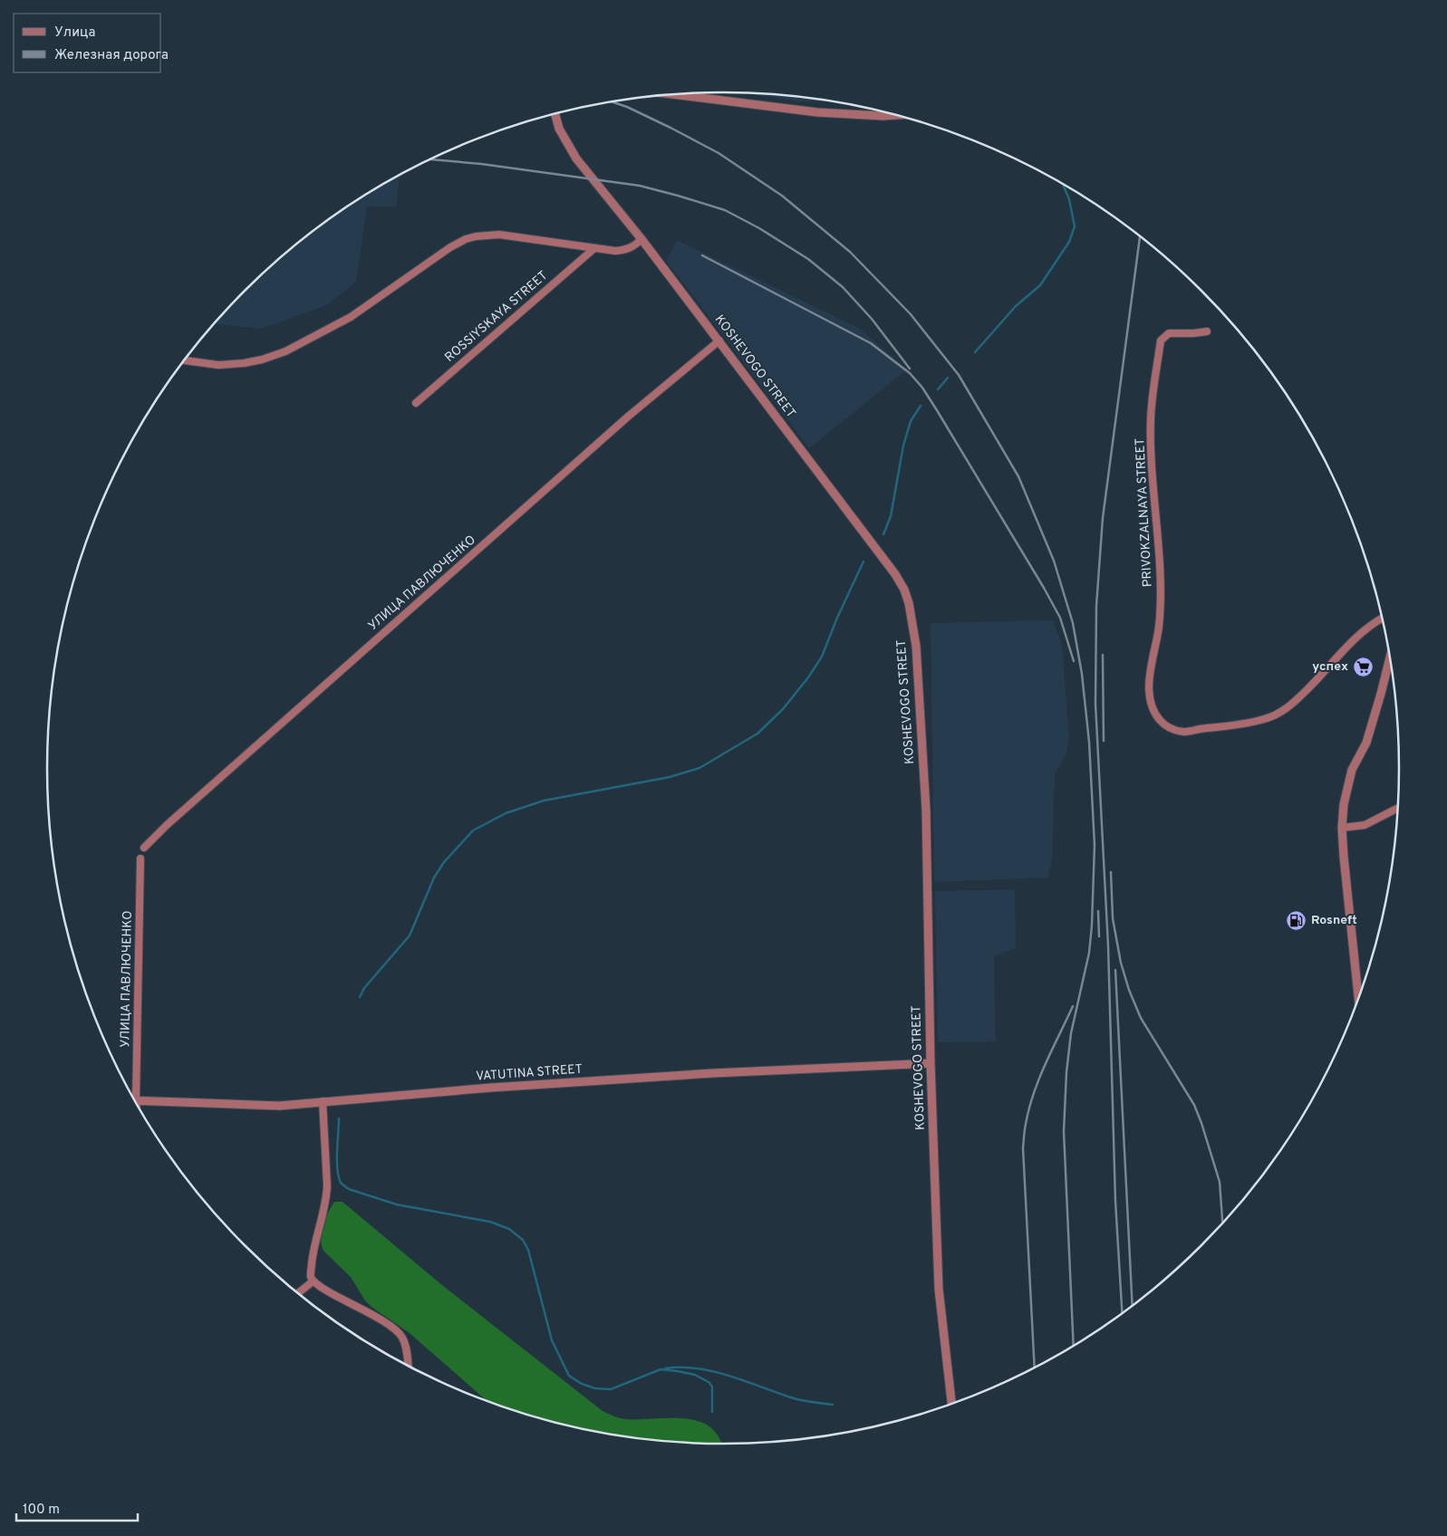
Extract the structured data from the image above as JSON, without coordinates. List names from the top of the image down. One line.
{"streets":{"street":["ROSSIYSKAYA STREET","KOSHEVOGO STREET","PRIVOKZALNAYA STREET","УЛИЦА ПАВЛЮЧЕНКО","VATUTINA STREET"]},"crossings":[["KOSHEVOGO STREET","УЛИЦА ПАВЛЮЧЕНКО"],["KOSHEVOGO STREET","VATUTINA STREET"]],"places":{"supermarket":["успех"],"fuel station":["Rosneft"]},"legend":["Улица","Железная дорога"],"scale_bar":"100 m"}
